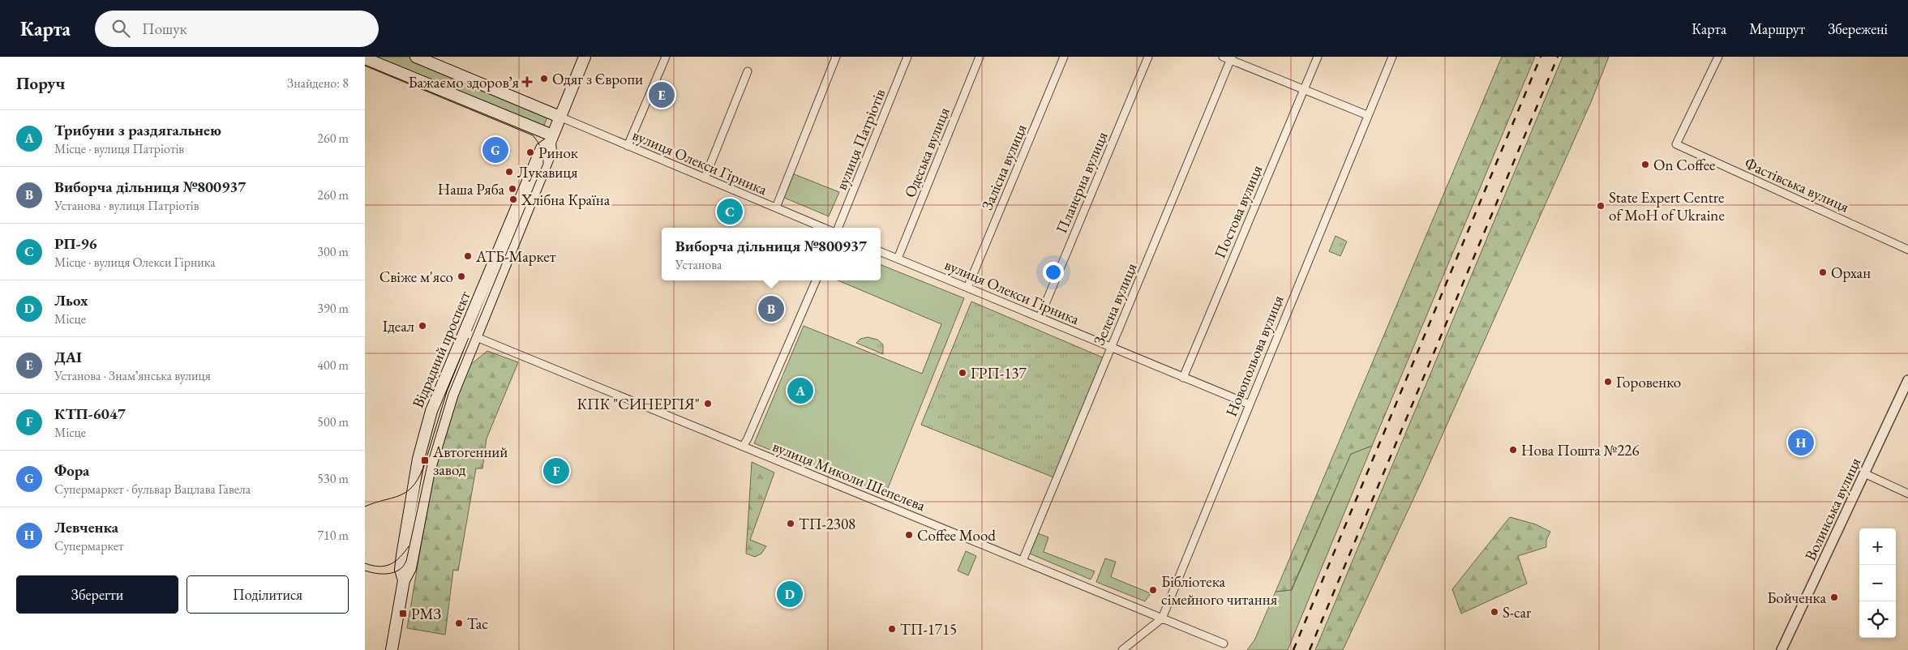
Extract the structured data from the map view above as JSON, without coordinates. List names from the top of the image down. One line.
{"streets":{"main road":["Відрадний проспект"],"street":["вулиця Патріотів","Одеська вулиця","вулиця Олекси Гірника","Залісна вулиця","Планерна вулиця","Фастівська вулиця","Постова вулиця","Зелена вулиця","Новопольова вулиця","вулиця Миколи Шепелєва","Волинська вулиця"]},"crossings":[["Одеська вулиця","вулиця Олекси Гірника"],["вулиця Олекси Гірника","Залісна вулиця"],["вулиця Олекси Гірника","Планерна вулиця"],["вулиця Олекси Гірника","Постова вулиця"],["вулиця Олекси Гірника","Зелена вулиця"],["вулиця Олекси Гірника","Відрадний проспект"],["вулиця Олекси Гірника","Новопольова вулиця"],["Зелена вулиця","вулиця Миколи Шепелєва"],["Відрадний проспект","вулиця Миколи Шепелєва"],["Новопольова вулиця","вулиця Миколи Шепелєва"]],"places":{"other":["Одяг з Європи","Ринок","On Coffee","Лукавиця","Наша Ряба","Хлібна Країна","State Expert Centre of MoH of Ukraine","АТБ-Маркет","Орхан","Свіже м'ясо","Ідеал","ГРП-137","Горовенко","КПК \"СИНЕРГІЯ\"","Нова Пошта №226","ТП-2308","Coffee Mood","Бібліотека сімейного читання","Бойченка","S-car","Тас","ТП-1715"],"health":["Бажаємо здоровʼя"],"transit":["Автогенний завод","РМЗ"]},"page":{"header":"Карта","search":"Пошук","nav":["Карта","Маршрут","Збережені"],"heading":["Поруч","Знайдено: 8"],"pins":["E","G","C","B","A","H","F","D"],"list":[{"mark":"A","name":"Трибуни з раздягальнею","note":"Місце · вулиця Патріотів","value":"260 m"},{"mark":"B","name":"Виборча дільниця №800937","note":"Установа · вулиця Патріотів","value":"260 m"},{"mark":"C","name":"РП-96","note":"Місце · вулиця Олекси Гірника","value":"300 m"},{"mark":"D","name":"Льох","note":"Місце","value":"390 m"},{"mark":"E","name":"ДАІ","note":"Установа · Знамʼянська вулиця","value":"400 m"},{"mark":"F","name":"КТП-6047","note":"Місце","value":"500 m"},{"mark":"G","name":"Фора","note":"Супермаркет · бульвар Вацлава Гавела","value":"530 m"},{"mark":"H","name":"Левченка","note":"Супермаркет","value":"710 m"}],"popup":["Виборча дільниця №800937","Установа"],"map_buttons":["+","−"],"buttons":["Зберегти","Поділитися"]}}
